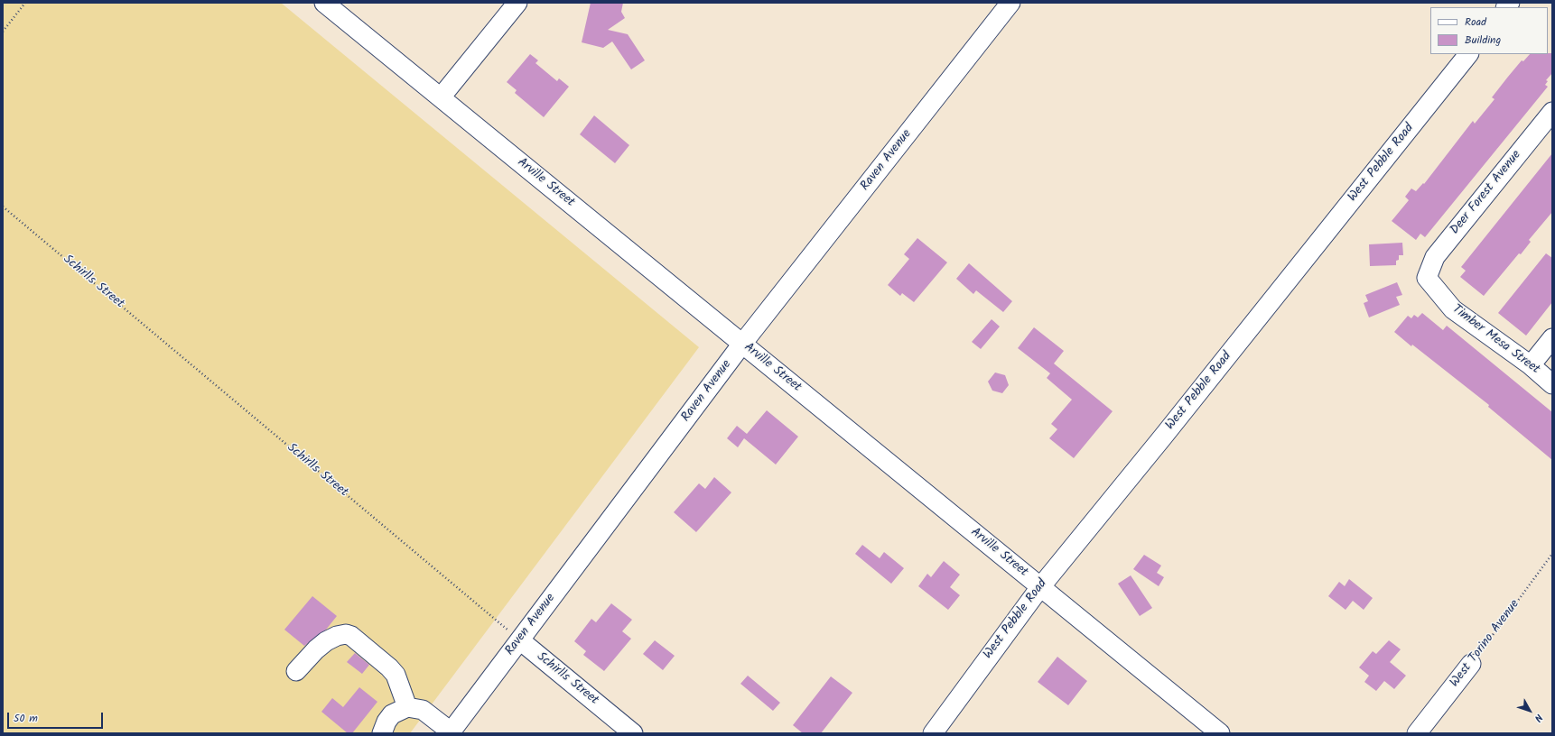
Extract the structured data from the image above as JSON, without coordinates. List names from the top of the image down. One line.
{"streets":{"street":["Raven Avenue","West Pebble Road","Arville Street","Deer Forest Avenue","Schirlls Street","Timber Mesa Street","West Torino Avenue"]},"crossings":[["Raven Avenue","Arville Street"],["Raven Avenue","Schirlls Street"],["West Pebble Road","Arville Street"],["Deer Forest Avenue","Timber Mesa Street"]],"legend":["Road","Building"],"scale_bar":"50 m","north":"bottom right"}
